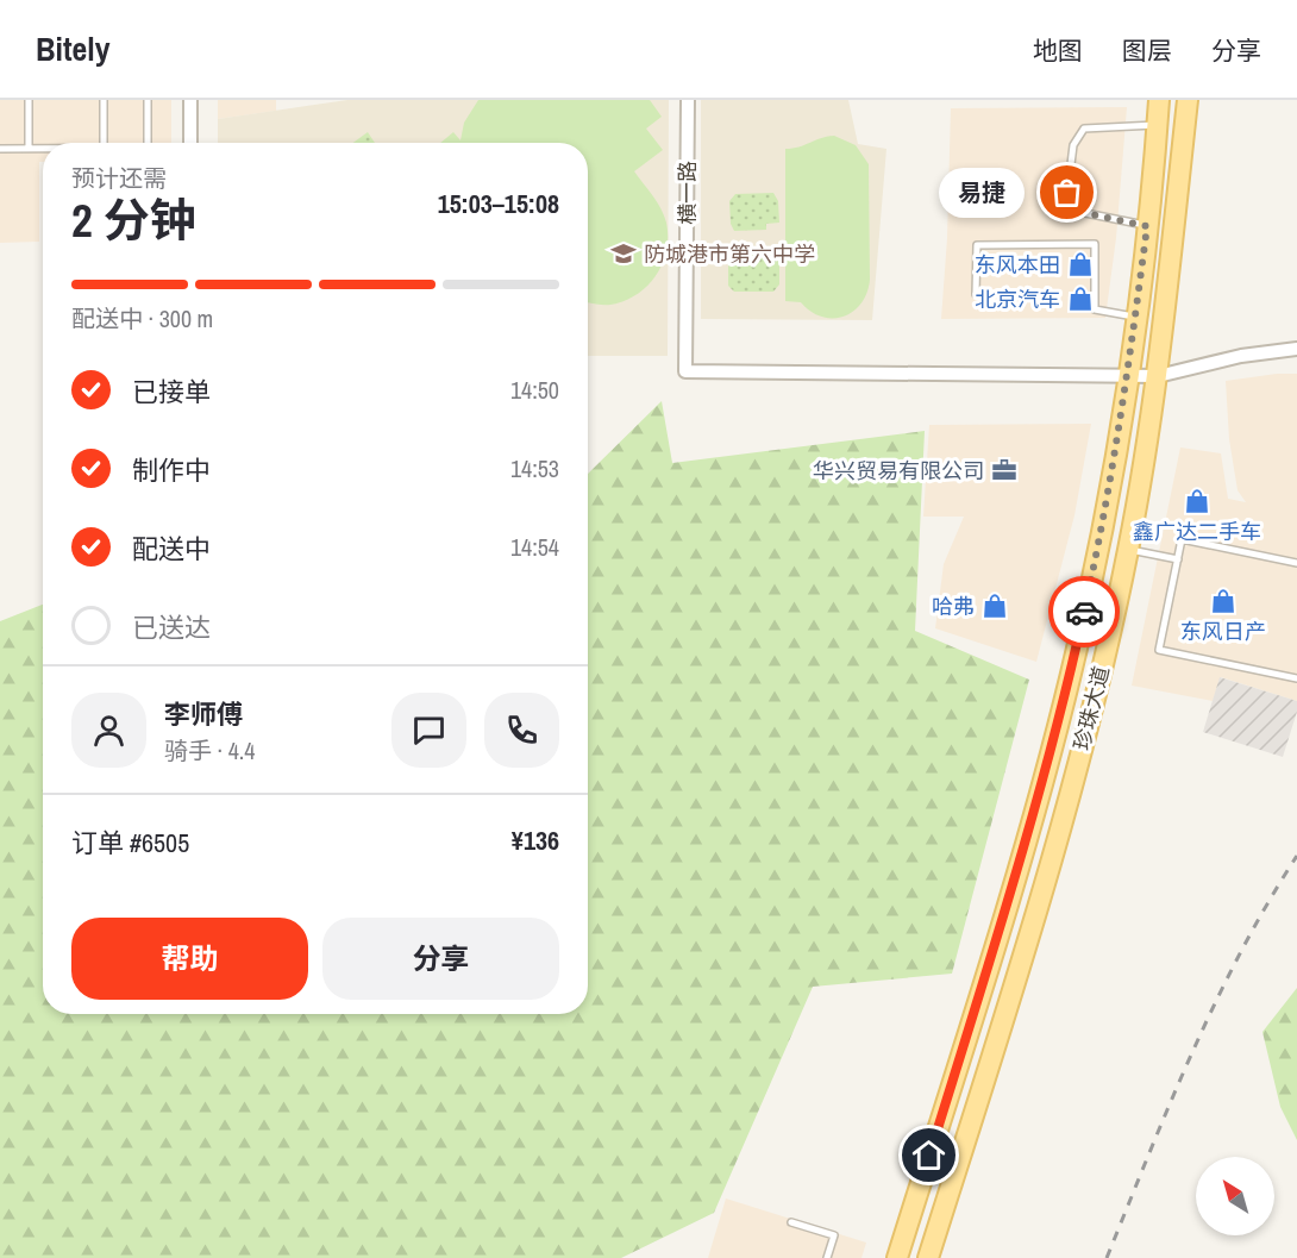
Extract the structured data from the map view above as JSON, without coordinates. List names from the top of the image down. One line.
{"streets":{"main road":["珍珠大道"],"street":["横一路"]},"crossings":[["横一路","珍珠大道"]],"places":{"other":["易捷"],"school or university":["防城港市第六中学"],"shop":["东风本田","北京汽车","鑫广达二手车","东风日产","哈弗"],"office":["华兴贸易有限公司"]},"north":"top left","page":{"header":"Bitely","nav":["地图","图层","分享"],"heading":["2 分钟","预计还需","15:03–15:08"],"panel":["李师傅","骑手 · 4.4","订单 #6505","¥136"],"bubble":"易捷","bar":"配送中 · 300 m","list":[["已接单","14:50"],["制作中","14:53"],["配送中","14:54"],"已送达"],"buttons":["帮助","分享"]}}
